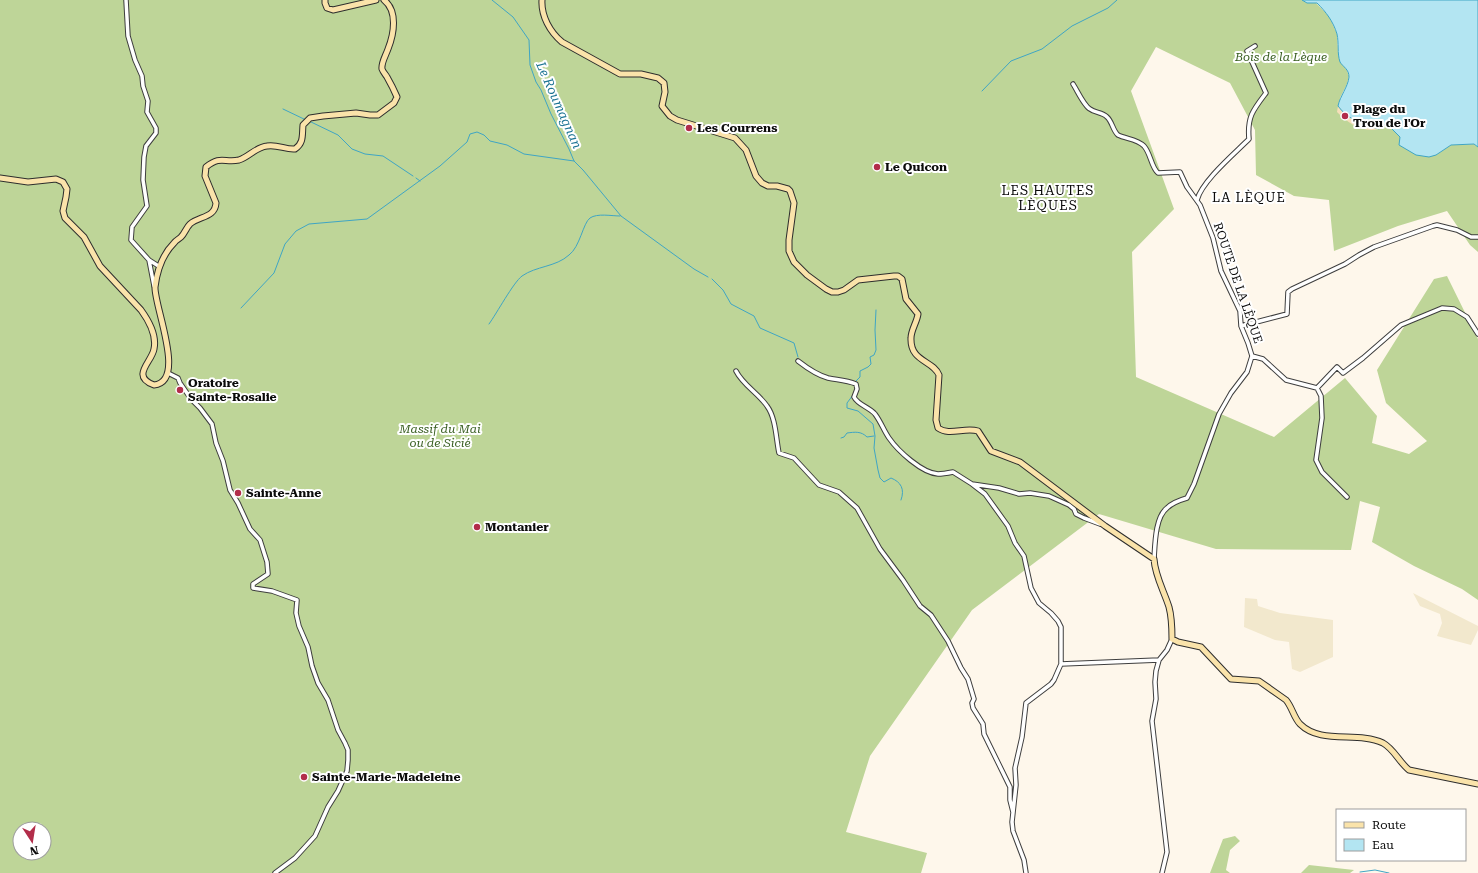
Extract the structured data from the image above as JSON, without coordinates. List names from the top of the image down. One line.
{"streets":{"street":["ROUTE DE LA LÈQUE"]},"districts":["LES HAUTES LÈQUES","LA LÈQUE"],"water":["Le Roumagnan"],"parks":["Bois de la Lèque","Massif du Mai ou de Sicié"],"places":["Plage du Trou de l'Or","Les Courrens","Le Quicon","Oratoire Sainte-Rosalie","Sainte-Anne","Montanier","Sainte-Marie-Madeleine"],"legend":["Route","Eau"],"north":"bottom"}
